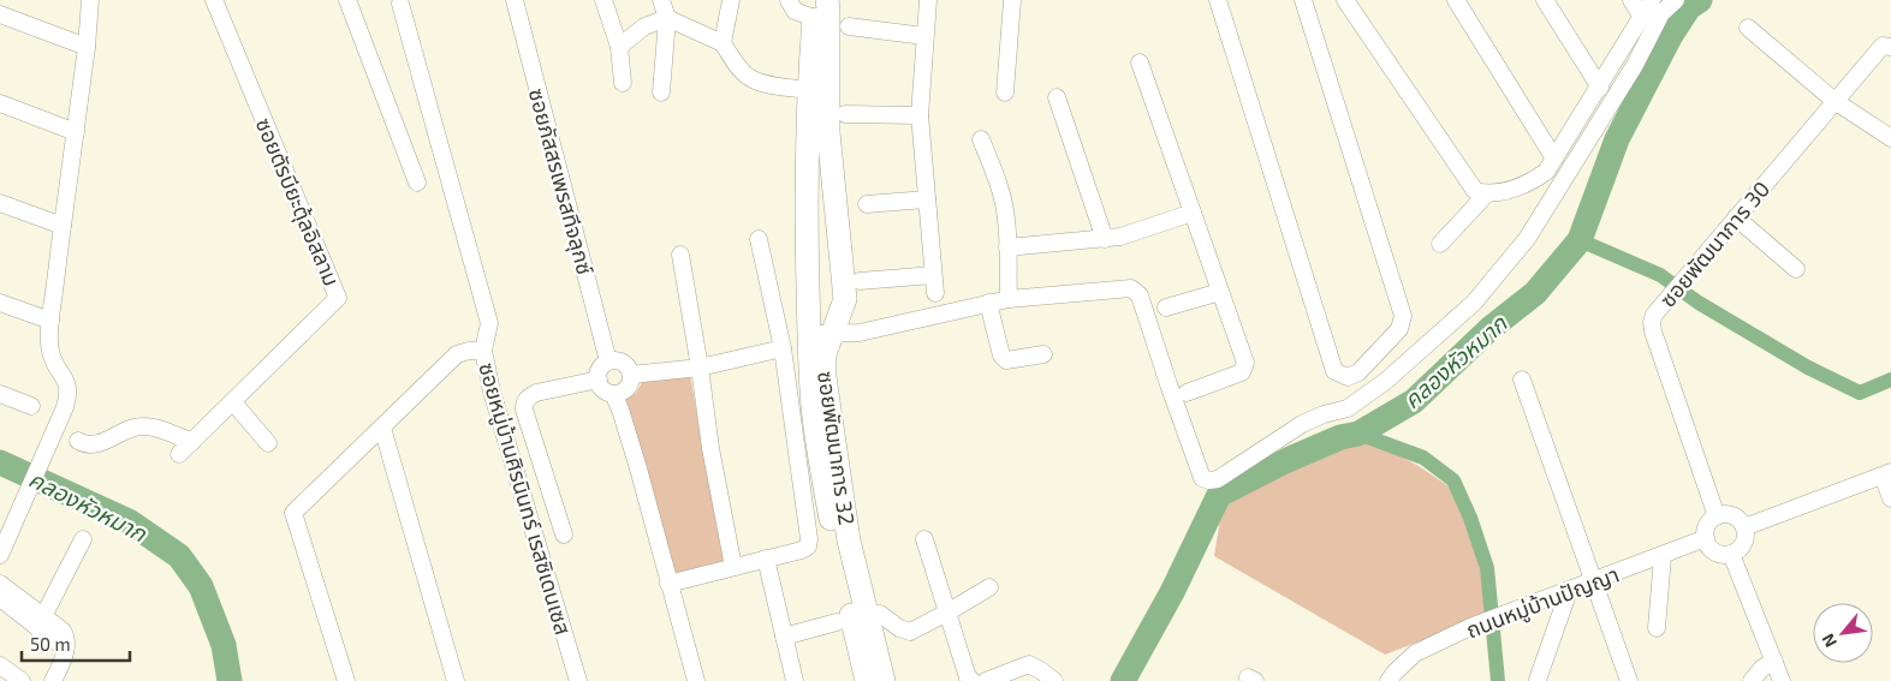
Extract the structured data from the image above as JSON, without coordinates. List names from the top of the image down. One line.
{"streets":{"street":["ซอยภัสสรเพรสทีจลุกซ์","ซอยตัรบียะตุ้ลอิสลาม","ซอยพัฒนาการ 30","ซอยพัฒนาการ 32","ซอยหมู่บ้านศิรนินทร์ เรสซิเดนเซส","ถนนหมู่บ้านปัญญา"]},"crossings":[["ซอยพัฒนาการ 30","ถนนหมู่บ้านปัญญา"]],"water":["คลองหัวหมาก"],"scale_bar":"50 m","north":"bottom left"}
